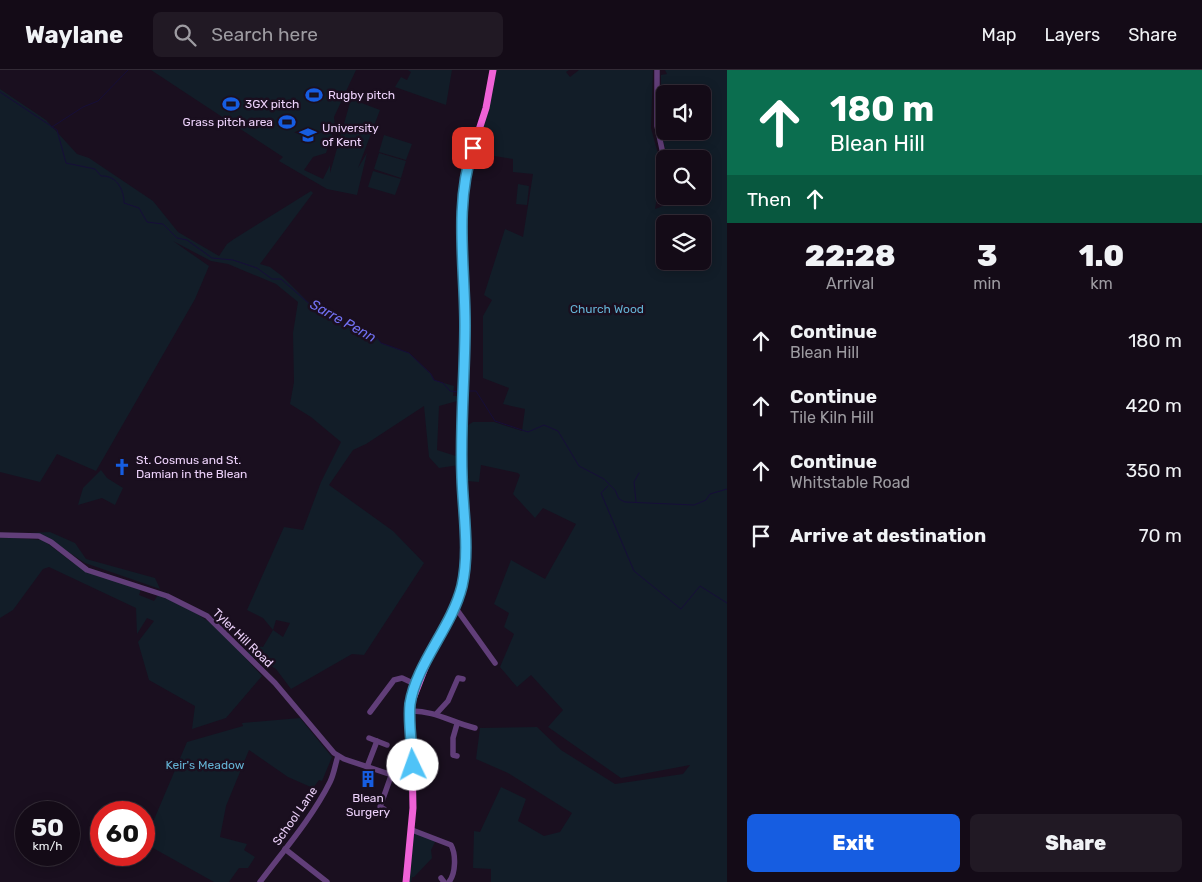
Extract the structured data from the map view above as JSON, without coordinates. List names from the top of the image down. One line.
{"streets":{"street":["Tyler Hill Road","School Lane"]},"crossings":[["Tyler Hill Road","School Lane"]],"water":["Sarre Penn"],"parks":["Church Wood","Keir's Meadow"],"places":{"sports":["Rugby pitch","3GX pitch","Grass pitch area"],"school or university":["University of Kent"],"church":["St. Cosmus and St. Damian in the Blean"],"building":["Blean Surgery"]},"page":{"header":"Waylane","search":"Search here","nav":["Map","Layers","Share"],"turn":["180 m","Blean Hill"],"then":"Then","eta":["22:28","Arrival","3","min","1.0","km"],"list":[{"name":"Continue","note":"Blean Hill","value":"180 m"},{"name":"Continue","note":"Tile Kiln Hill","value":"420 m"},{"name":"Continue","note":"Whitstable Road","value":"350 m"},{"name":"Arrive at destination","value":"70 m"}],"speed":"50 km/h","limit":"60","buttons":["Exit","Share"]}}
